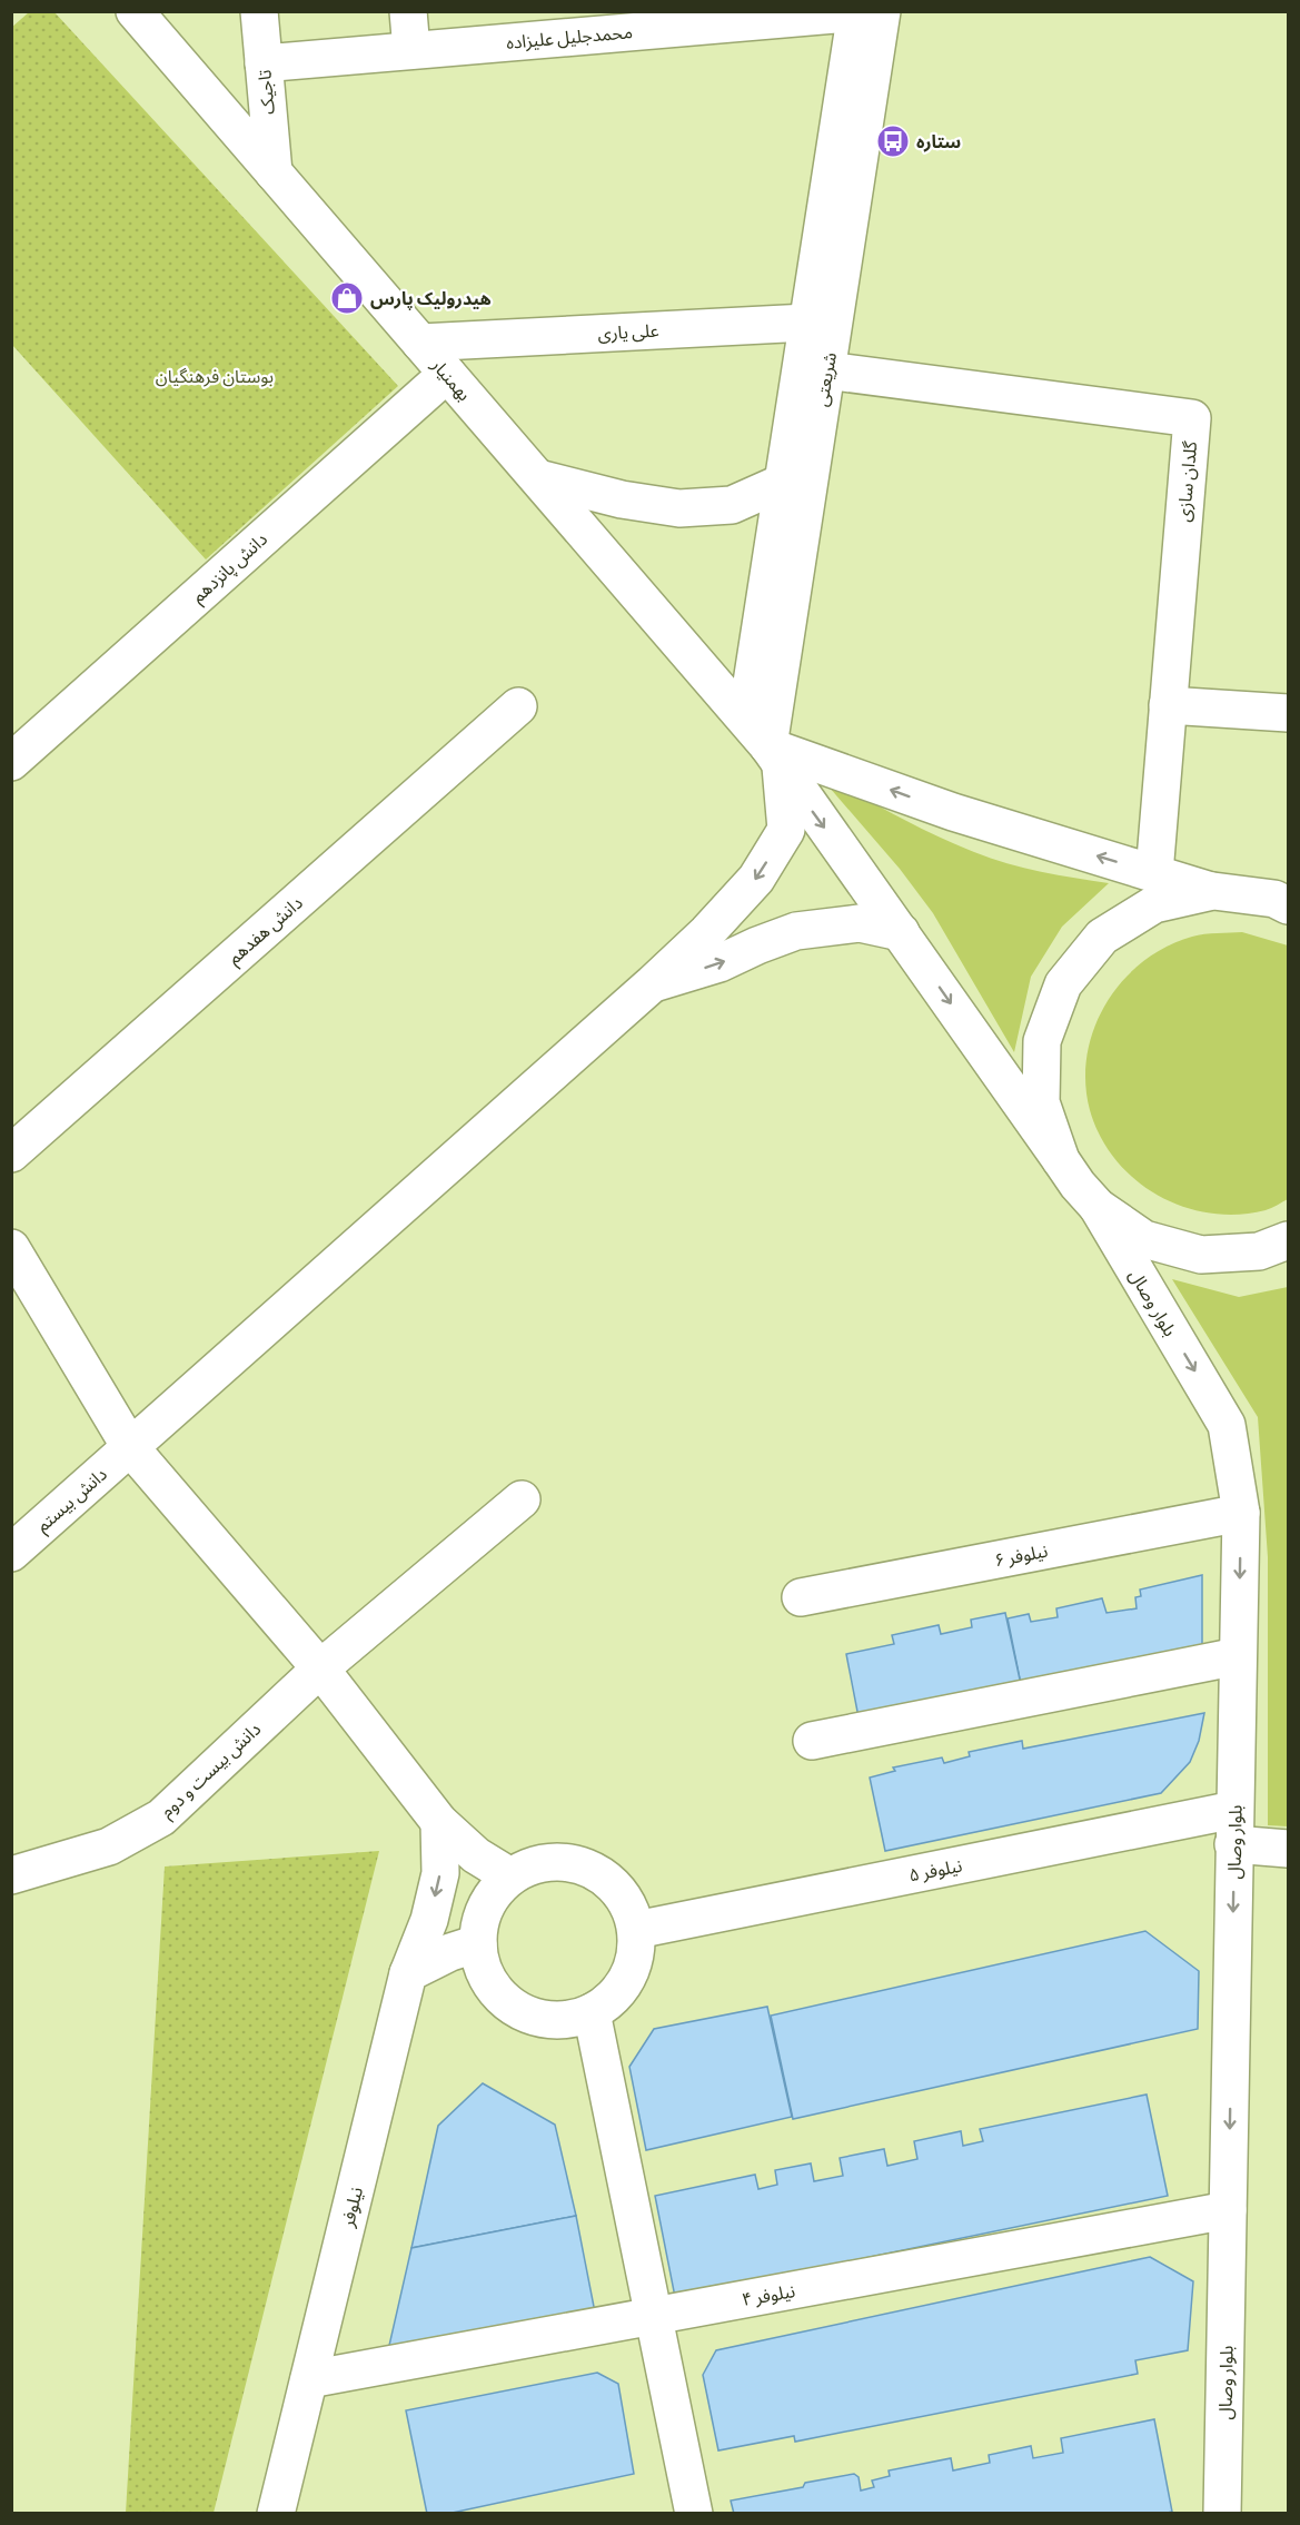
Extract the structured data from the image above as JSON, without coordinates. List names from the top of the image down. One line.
{"streets":{"street":["محمدجلیل علیزاده","تاجیک","علی یاری","بهمنیار","شریعتی","گلدان سازی","دانش پانزدهم","دانش هفدهم","بلوار وصال","دانش بیستم","نیلوفر ۶","دانش بیست و دوم","نیلوفر ۵","نيلوفر","نیلوفر ۴"]},"crossings":[["محمدجلیل علیزاده","تاجیک"],["محمدجلیل علیزاده","شریعتی"],["تاجیک","بهمنیار"],["علی یاری","بهمنیار"],["علی یاری","شریعتی"],["بهمنیار","شریعتی"],["بهمنیار","دانش پانزدهم"],["بهمنیار","بلوار وصال"],["شریعتی","گلدان سازی"],["شریعتی","دانش بیستم"],["بلوار وصال","نیلوفر ۶"],["بلوار وصال","نیلوفر ۵"],["بلوار وصال","نیلوفر ۴"],["نيلوفر","نیلوفر ۴"]],"one_way":["بلوار وصال"],"parks":["بوستان فرهنگیان"],"places":{"bus stop":["ستاره"],"shop":["هیدرولیک پارس"]}}
